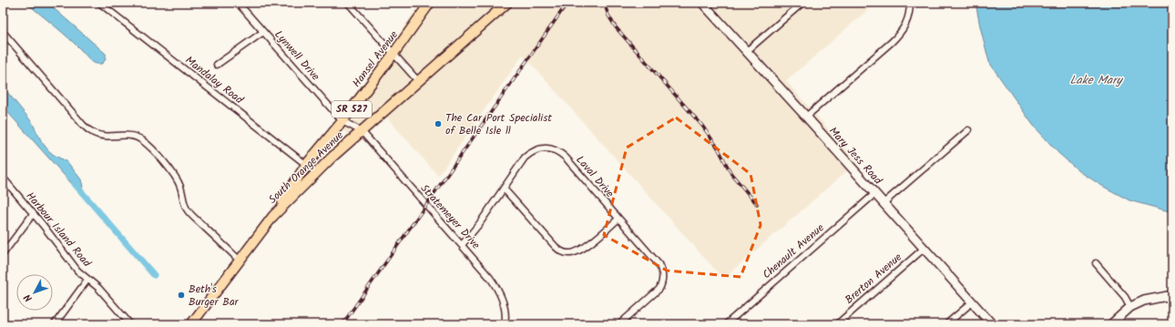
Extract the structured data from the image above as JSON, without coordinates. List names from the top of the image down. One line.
{"streets":{"main road":["Hansel Avenue","SR 527","South Orange Avenue"],"street":["Lynwell Drive","Mandalay Road","Mary Jess Road","Laval Drive","Stratemeyer Drive","Harbour Island Road","Chenault Avenue","Brerton Avenue"]},"crossings":[["Lynwell Drive","Hansel Avenue"],["Hansel Avenue","Mandalay Road"],["Hansel Avenue","South Orange Avenue"],["Mandalay Road","South Orange Avenue"],["Mary Jess Road","Chenault Avenue"],["Mary Jess Road","Brerton Avenue"],["South Orange Avenue","Stratemeyer Drive"],["Laval Drive","Stratemeyer Drive"]],"water":["Lake Mary"],"places":["The Car Port Specialist of Belle Isle ll","Beth's Burger Bar"],"north":"bottom left"}
